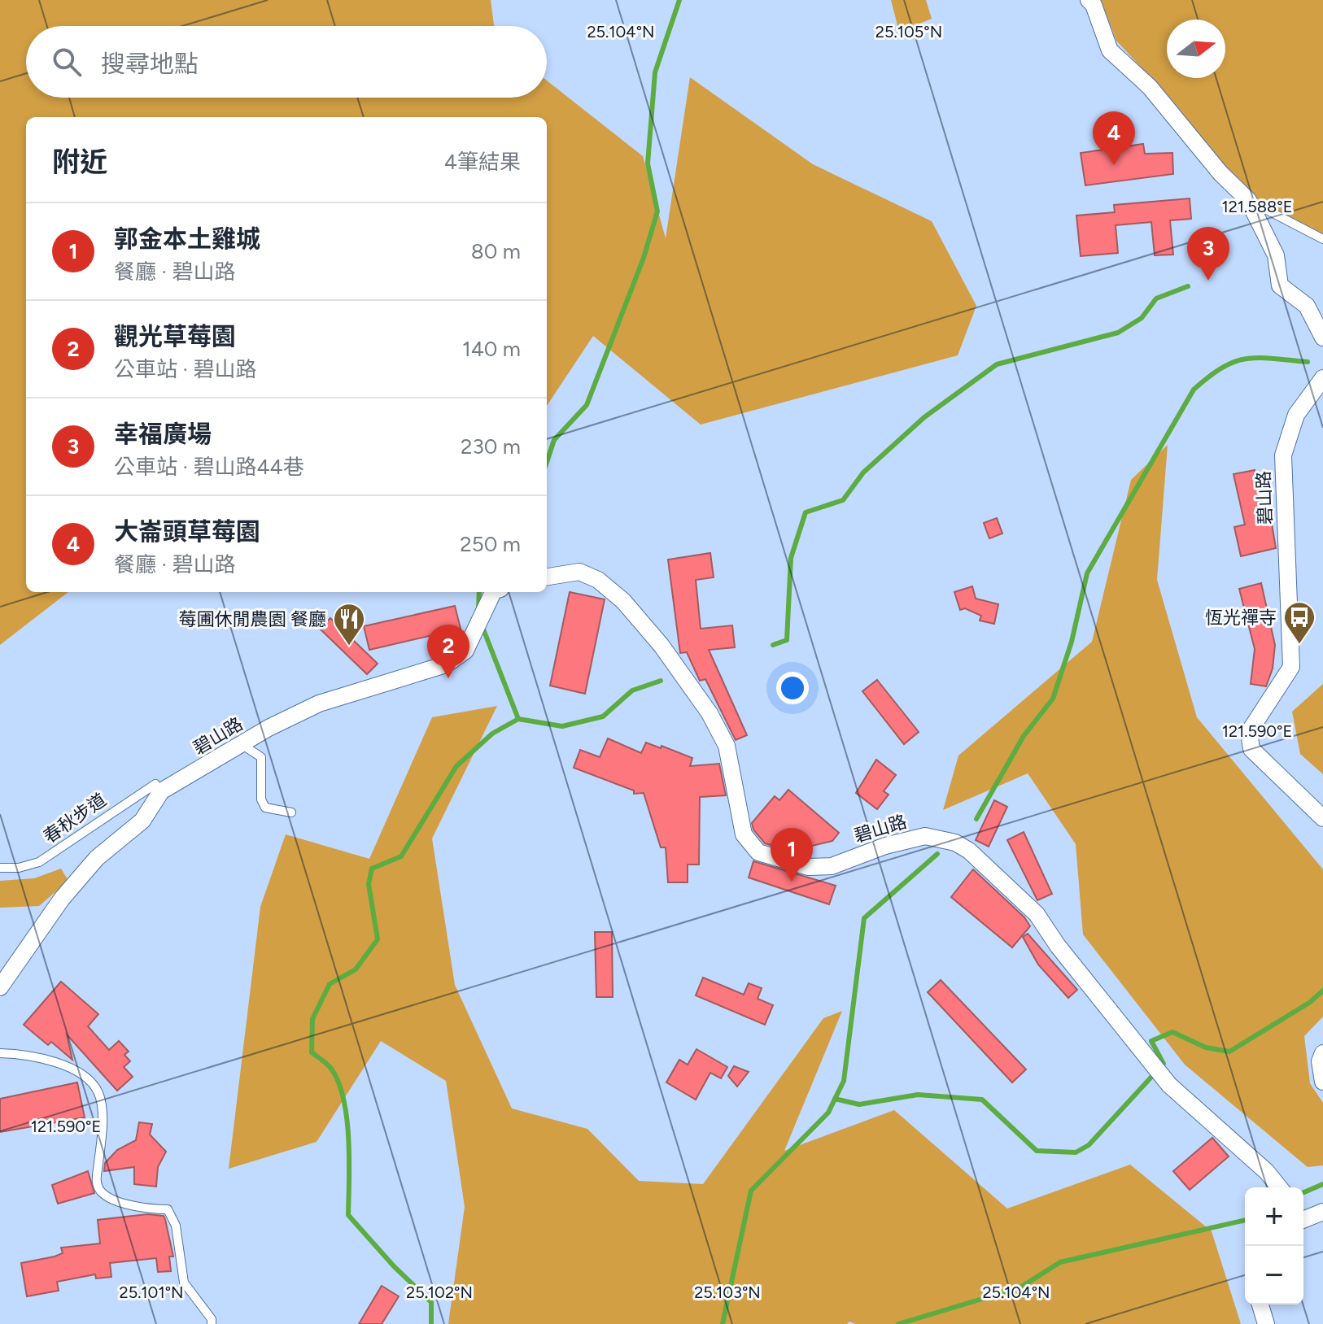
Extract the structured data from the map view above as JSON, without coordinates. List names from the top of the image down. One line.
{"streets":{"street":["碧山路"],"lane":["春秋步道"]},"crossings":[["碧山路","春秋步道"]],"places":{"bus stop":["恆光禪寺"],"restaurant":["莓圃休閒農園 餐廳"]},"north":"right","page":{"search":"搜尋地點","pins":["4","3","2","1"],"heading":["附近","4筆結果"],"list":[{"mark":"1","name":"郭金本土雞城","note":"餐廳 · 碧山路","value":"80 m"},{"mark":"2","name":"觀光草莓園","note":"公車站 · 碧山路","value":"140 m"},{"mark":"3","name":"幸福廣場","note":"公車站 · 碧山路44巷","value":"230 m"},{"mark":"4","name":"大崙頭草莓園","note":"餐廳 · 碧山路","value":"250 m"}],"map_buttons":["+","−"]},"coordinates":["25.104°N","25.105°N","121.588°E","121.590°E","25.101°N","25.102°N","25.103°N"]}
